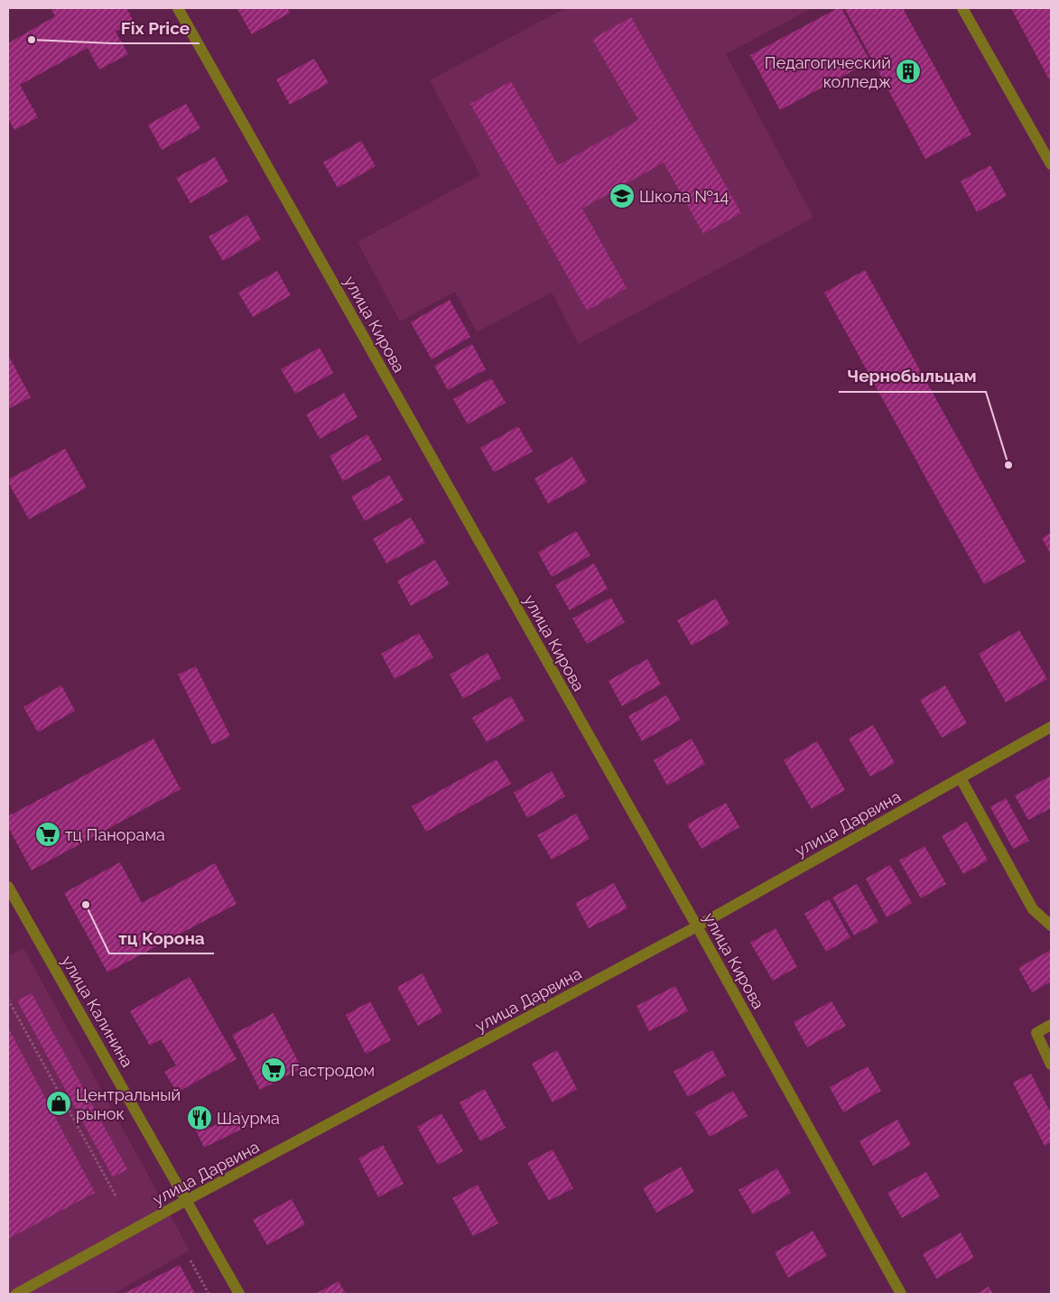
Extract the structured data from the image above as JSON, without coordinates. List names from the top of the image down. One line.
{"streets":{"street":["улица Кирова","улица Дарвина","улица Калинина"]},"crossings":[["улица Кирова","улица Дарвина"],["улица Дарвина","улица Калинина"]],"places":{"other":["Fix Price","Чернобыльцам","тц Корона"],"building":["Педагогический колледж"],"school or university":["Школа №14"],"supermarket":["тц Панорама","Гастродом"],"shop":["Центральный рынок"],"restaurant":["Шаурма"]}}
